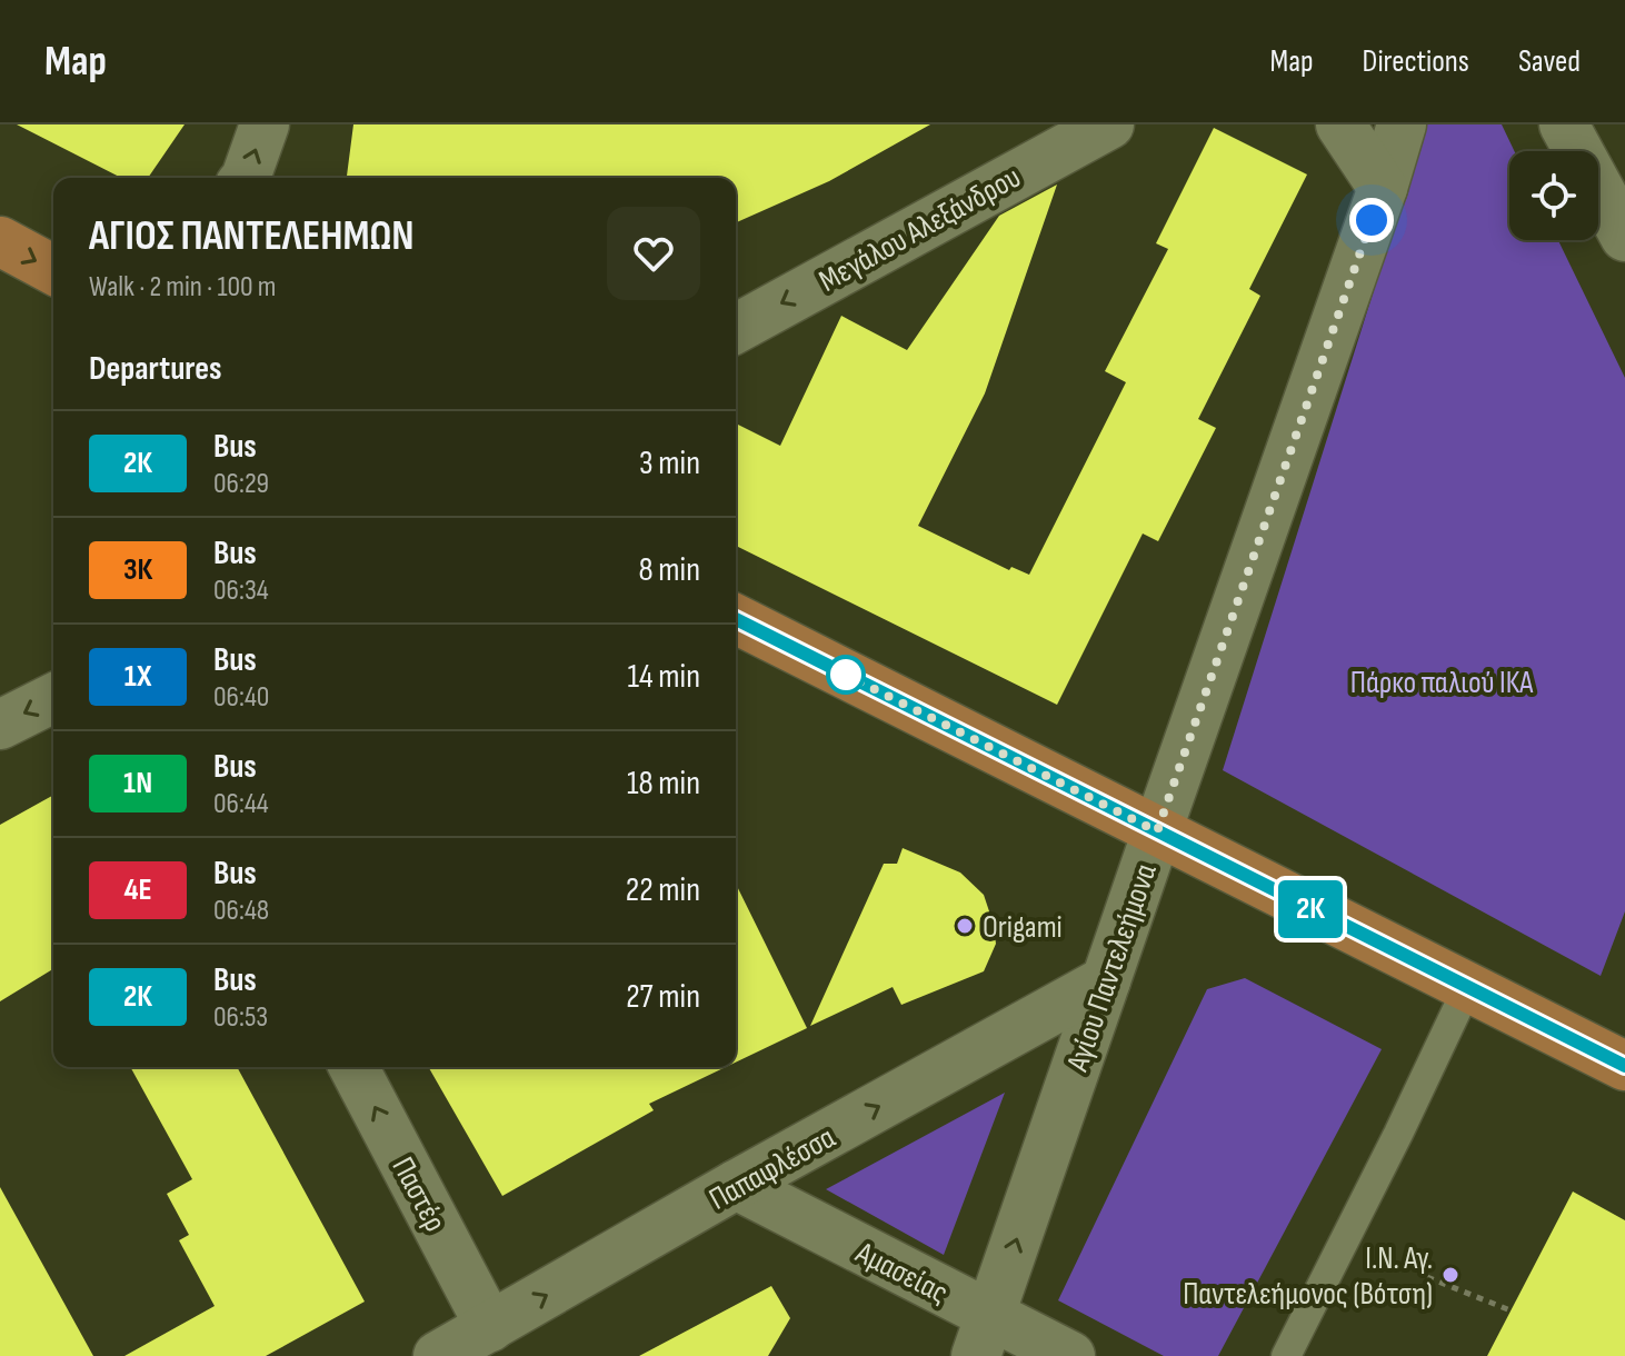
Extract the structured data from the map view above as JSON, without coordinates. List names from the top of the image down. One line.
{"streets":{"street":["Μεγάλου Αλεξάνδρου","Αγίου Παντελεήμονα","Παπαφλέσσα","Παστέρ","Αμασείας"]},"crossings":[["Αγίου Παντελεήμονα","Παπαφλέσσα"],["Αγίου Παντελεήμονα","Αμασείας"],["Παπαφλέσσα","Παστέρ"],["Παπαφλέσσα","Αμασείας"]],"one_way":["Μεγάλου Αλεξάνδρου","Παπαφλέσσα","Παστέρ"],"parks":["Πάρκο παλιού ΙΚΑ"],"places":["Origami","Ι.Ν. Αγ. Παντελεήμονος (Βότση)"],"lines":["bus line 2Κ"],"page":{"header":"Map","nav":["Map","Directions","Saved"],"on_map":"2Κ","heading":[["ΑΓΙΟΣ ΠΑΝΤΕΛΕΗΜΩΝ","Walk · 2 min · 100 m"],"Departures"],"list":[{"mark":"2Κ","name":"Bus","note":"06:29","value":"3 min"},{"mark":"3Κ","name":"Bus","note":"06:34","value":"8 min"},{"mark":"1Χ","name":"Bus","note":"06:40","value":"14 min"},{"mark":"1Ν","name":"Bus","note":"06:44","value":"18 min"},{"mark":"4Ε","name":"Bus","note":"06:48","value":"22 min"},{"mark":"2Κ","name":"Bus","note":"06:53","value":"27 min"}]}}
